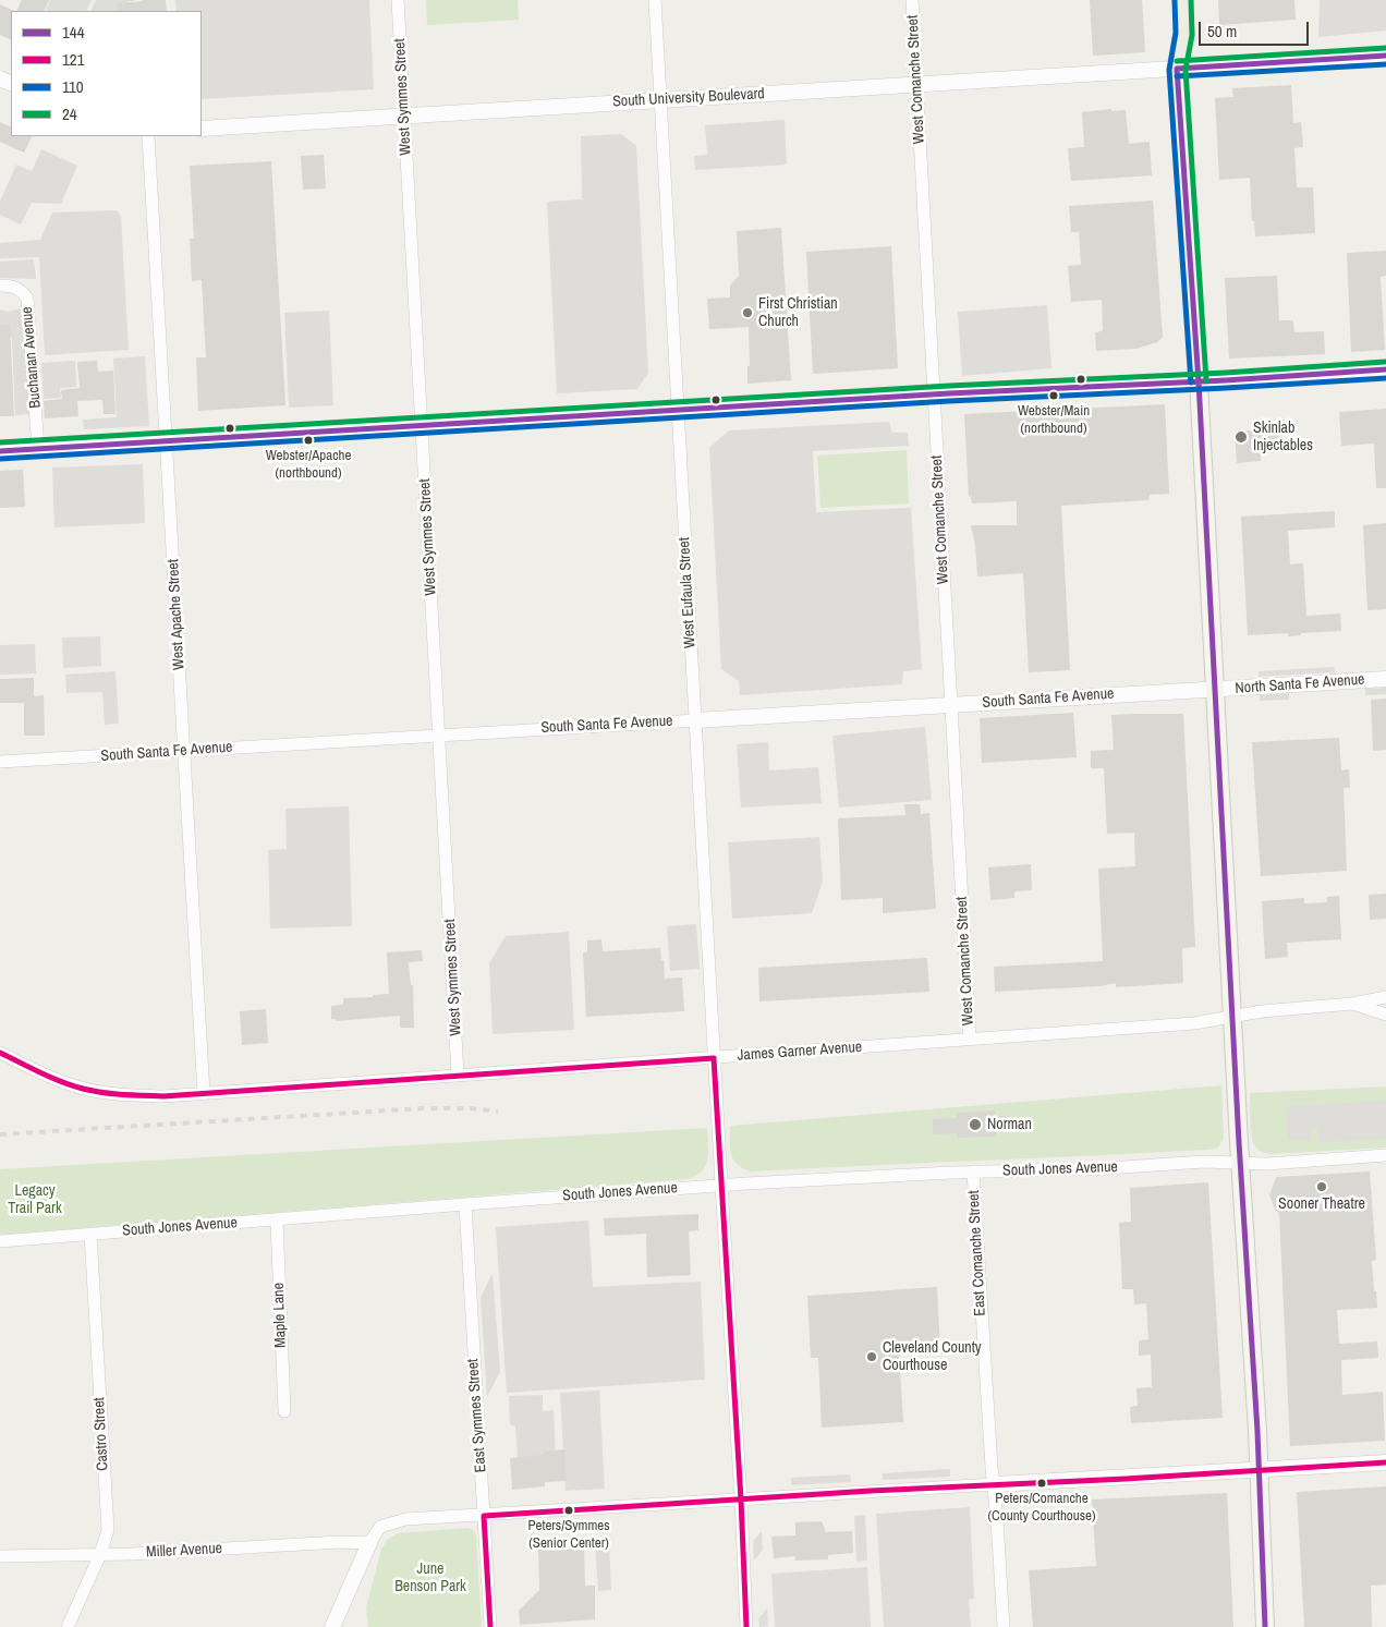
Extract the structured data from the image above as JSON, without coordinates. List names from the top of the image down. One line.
{"streets":{"street":["West Comanche Street","West Symmes Street","South University Boulevard","Buchanan Avenue","West Eufaula Street","West Apache Street","North Santa Fe Avenue","South Santa Fe Avenue","James Garner Avenue","South Jones Avenue","East Comanche Street","Maple Lane","East Symmes Street","Castro Street","Miller Avenue"]},"crossings":[["West Comanche Street","South University Boulevard"],["West Comanche Street","South Santa Fe Avenue"],["West Comanche Street","James Garner Avenue"],["West Symmes Street","South University Boulevard"],["West Symmes Street","South Santa Fe Avenue"],["West Symmes Street","James Garner Avenue"],["South University Boulevard","West Eufaula Street"],["West Eufaula Street","South Santa Fe Avenue"],["West Eufaula Street","James Garner Avenue"],["West Eufaula Street","South Jones Avenue"],["West Apache Street","South Santa Fe Avenue"],["West Apache Street","James Garner Avenue"],["North Santa Fe Avenue","South Santa Fe Avenue"],["South Jones Avenue","East Comanche Street"],["South Jones Avenue","Maple Lane"],["South Jones Avenue","East Symmes Street"],["South Jones Avenue","Castro Street"],["Castro Street","Miller Avenue"]],"parks":["Legacy Trail Park","June Benson Park"],"places":["First Christian Church","Webster/Main (northbound)","Skinlab Injectables","Webster/Apache (northbound)","Norman","Sooner Theatre","Cleveland County Courthouse","Peters/Comanche (County Courthouse)","Peters/Symmes (Senior Center)"],"lines":["transit line 110","transit line 24","transit line 144","transit line 121"],"legend":["144","121","110","24"],"scale_bar":"50 m"}
